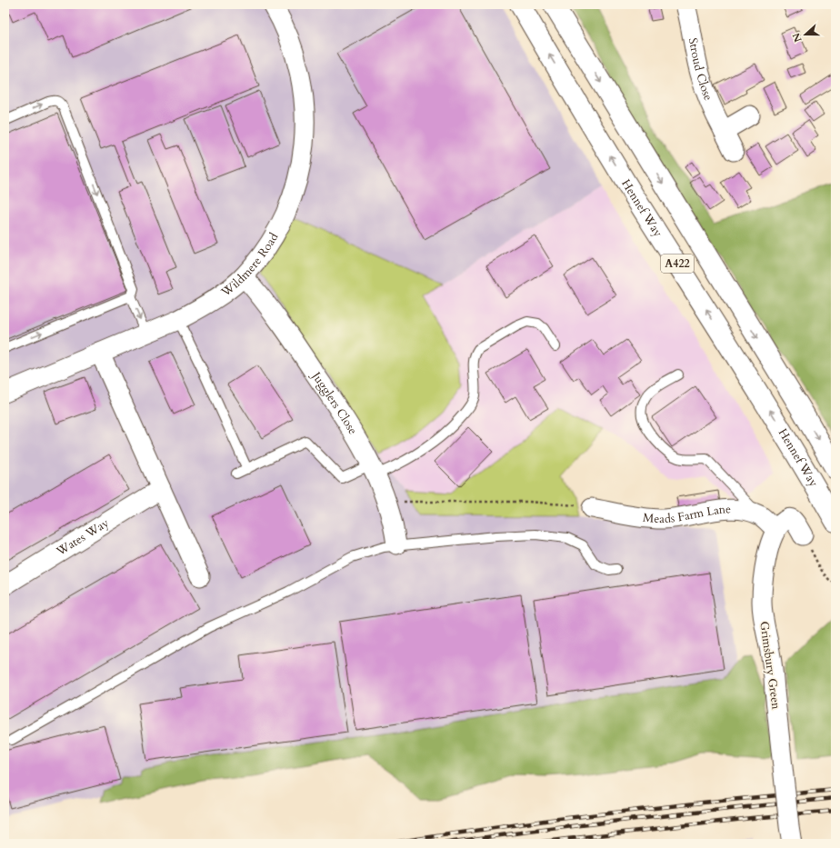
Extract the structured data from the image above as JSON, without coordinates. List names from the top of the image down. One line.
{"streets":{"highway":["Hennef Way","A422"],"street":["Stroud Close","Wildmere Road","Jugglers Close","Meads Farm Lane","Wates Way","Grimsbury Green"]},"crossings":[["Wildmere Road","Jugglers Close"],["Meads Farm Lane","Grimsbury Green"]],"north":"left"}
